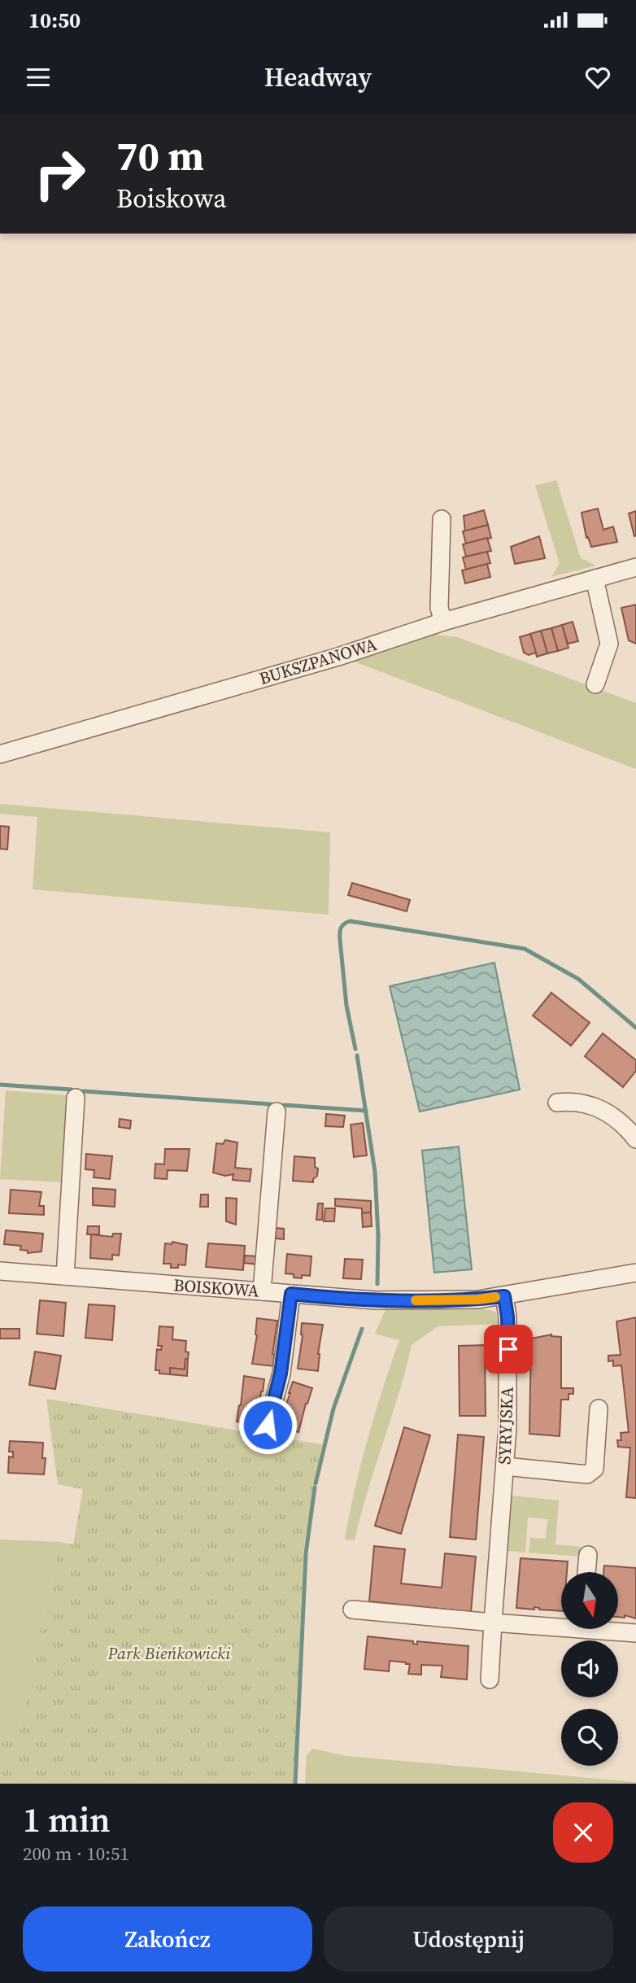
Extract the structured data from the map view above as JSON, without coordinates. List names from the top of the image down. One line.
{"streets":{"street":["BUKSZPANOWA","BOISKOWA","SYRYJSKA"]},"crossings":[["BOISKOWA","SYRYJSKA"]],"parks":["Park Bieńkowicki"],"north":"bottom","page":{"status":"10:50","header":"Headway","turn":["70 m","Boiskowa"],"heading":["1 min","200 m · 10:51"],"buttons":["Zakończ","Udostępnij"]}}
